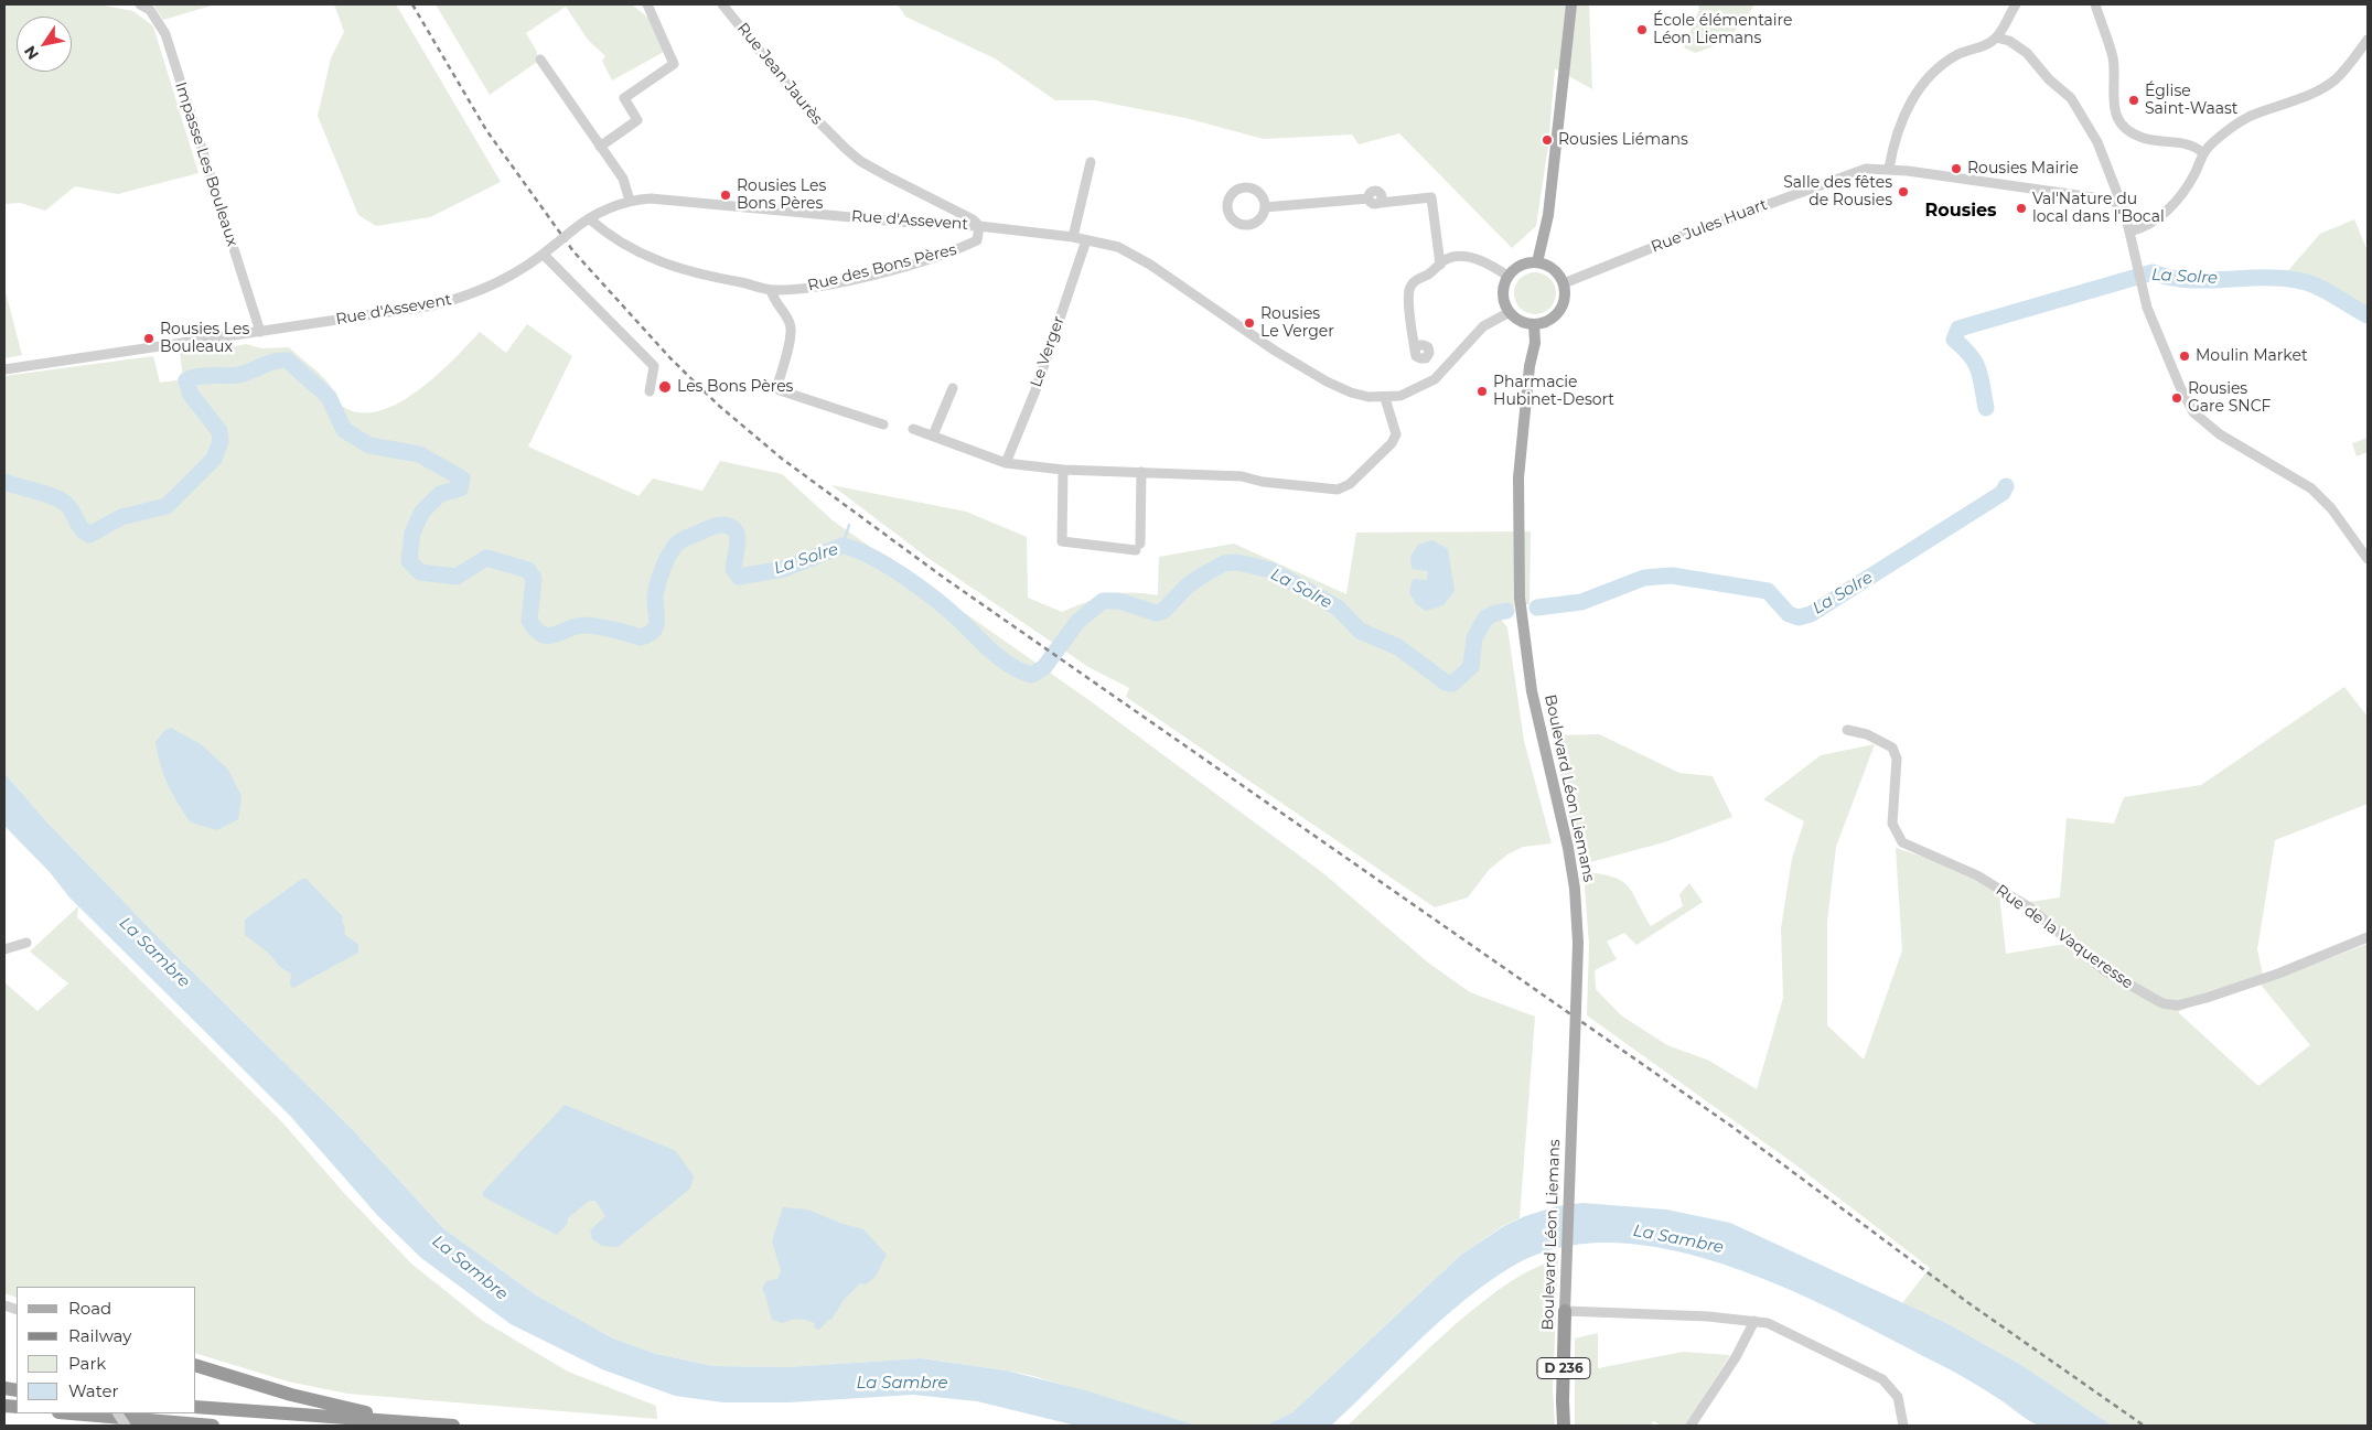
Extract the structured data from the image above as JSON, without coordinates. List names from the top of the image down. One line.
{"streets":{"highway":["Boulevard Léon Liemans","D 236"],"street":["Rue Jean Jaurès","Impasse Les Bouleaux","Rue d'Assevent","Rue Jules Huart","Rue des Bons Pères","Le Verger","Rue de la Vaqueresse"]},"crossings":[["Rue Jean Jaurès","Rue d'Assevent"],["Rue Jean Jaurès","Rue des Bons Pères"],["Impasse Les Bouleaux","Rue d'Assevent"],["Rue d'Assevent","Rue Jules Huart"],["Rue d'Assevent","Rue des Bons Pères"],["Rue d'Assevent","Le Verger"],["Rue d'Assevent","Boulevard Léon Liemans"],["Rue Jules Huart","Boulevard Léon Liemans"]],"districts":["Rousies"],"water":["La Solre","La Sambre"],"places":["École élémentaire Léon Liemans","Église Saint-Waast","Rousies Liémans","Rousies Mairie","Salle des fêtes de Rousies","Rousies Les Bons Pères","Val'Nature du local dans l'Bocal","Rousies Le Verger","Rousies Les Bouleaux","Moulin Market","Les Bons Pères","Pharmacie Hubinet-Desort","Rousies Gare SNCF"],"legend":["Road","Railway","Park","Water"],"north":"bottom left"}
